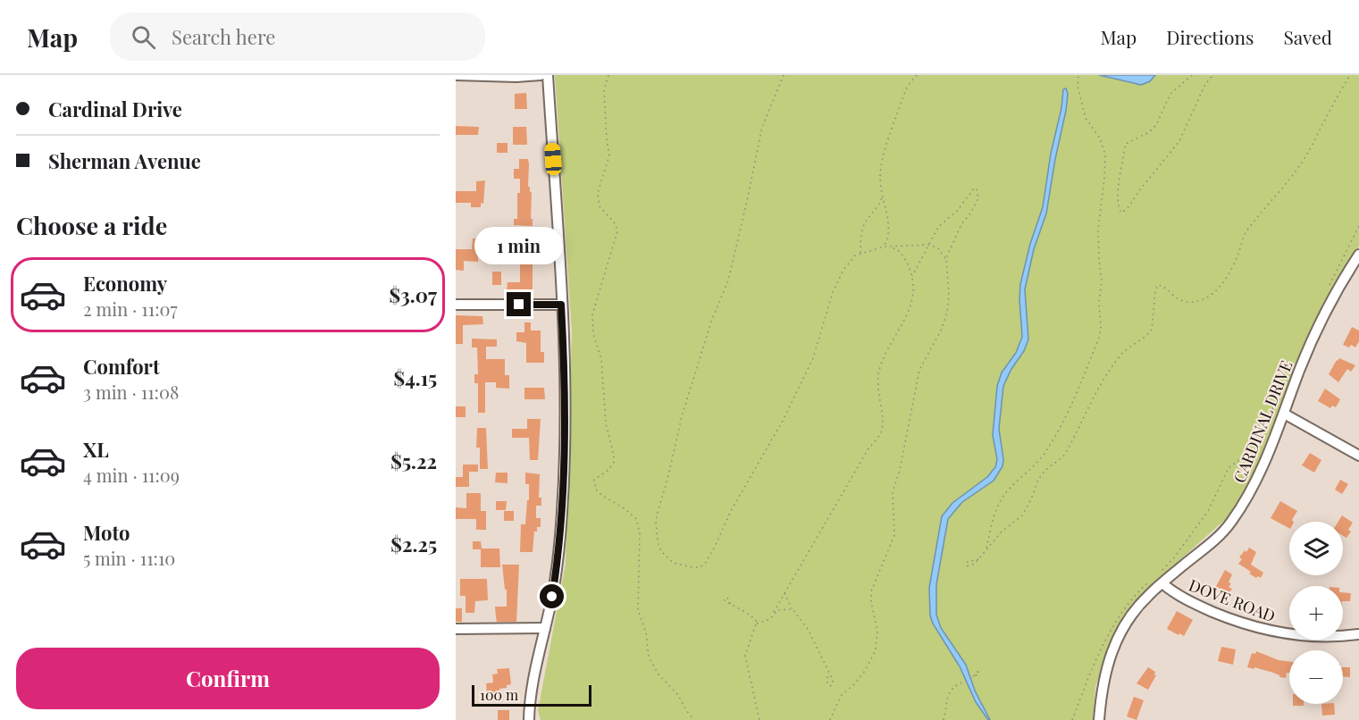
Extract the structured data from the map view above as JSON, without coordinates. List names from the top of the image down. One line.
{"streets":{"street":["CARDINAL DRIVE","DOVE ROAD"]},"crossings":[["CARDINAL DRIVE","DOVE ROAD"]],"scale_bar":"100 m","page":{"header":"Map","search":"Search here","nav":["Map","Directions","Saved"],"banner":["Cardinal Drive","Sherman Avenue"],"heading":"Choose a ride","bubble":"1 min","list":[{"name":"Economy","note":"2 min · 11:07","value":"$3.07"},{"name":"Comfort","note":"3 min · 11:08","value":"$4.15"},{"name":"XL","note":"4 min · 11:09","value":"$5.22"},{"name":"Moto","note":"5 min · 11:10","value":"$2.25"}],"map_buttons":["+","−"],"buttons":"Confirm","scale":"100 m"}}
